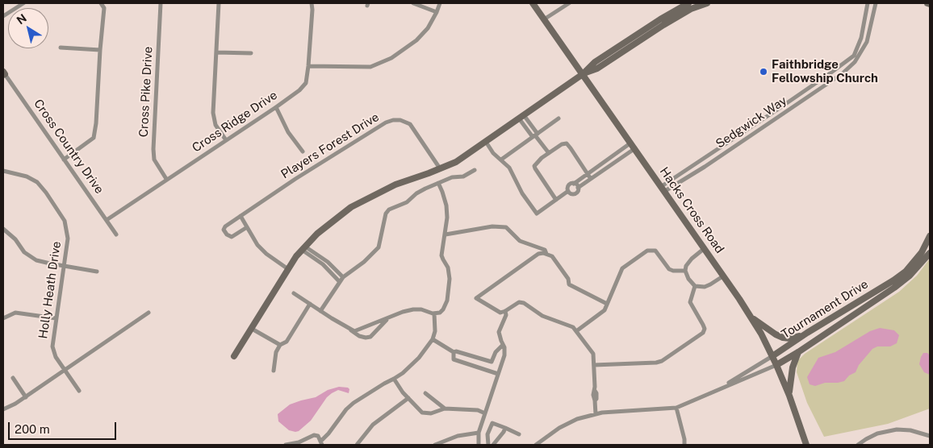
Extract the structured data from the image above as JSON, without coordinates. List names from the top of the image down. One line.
{"streets":{"street":["Cross Pike Drive","Cross Ridge Drive","Sedgwick Way","Players Forest Drive","Cross Country Drive","Hacks Cross Road","Holly Heath Drive","Tournament Drive"]},"crossings":[["Cross Pike Drive","Cross Ridge Drive"],["Cross Ridge Drive","Cross Country Drive"],["Sedgwick Way","Hacks Cross Road"],["Hacks Cross Road","Tournament Drive"]],"places":["Faithbridge Fellowship Church"],"scale_bar":"200 m","north":"top left"}
